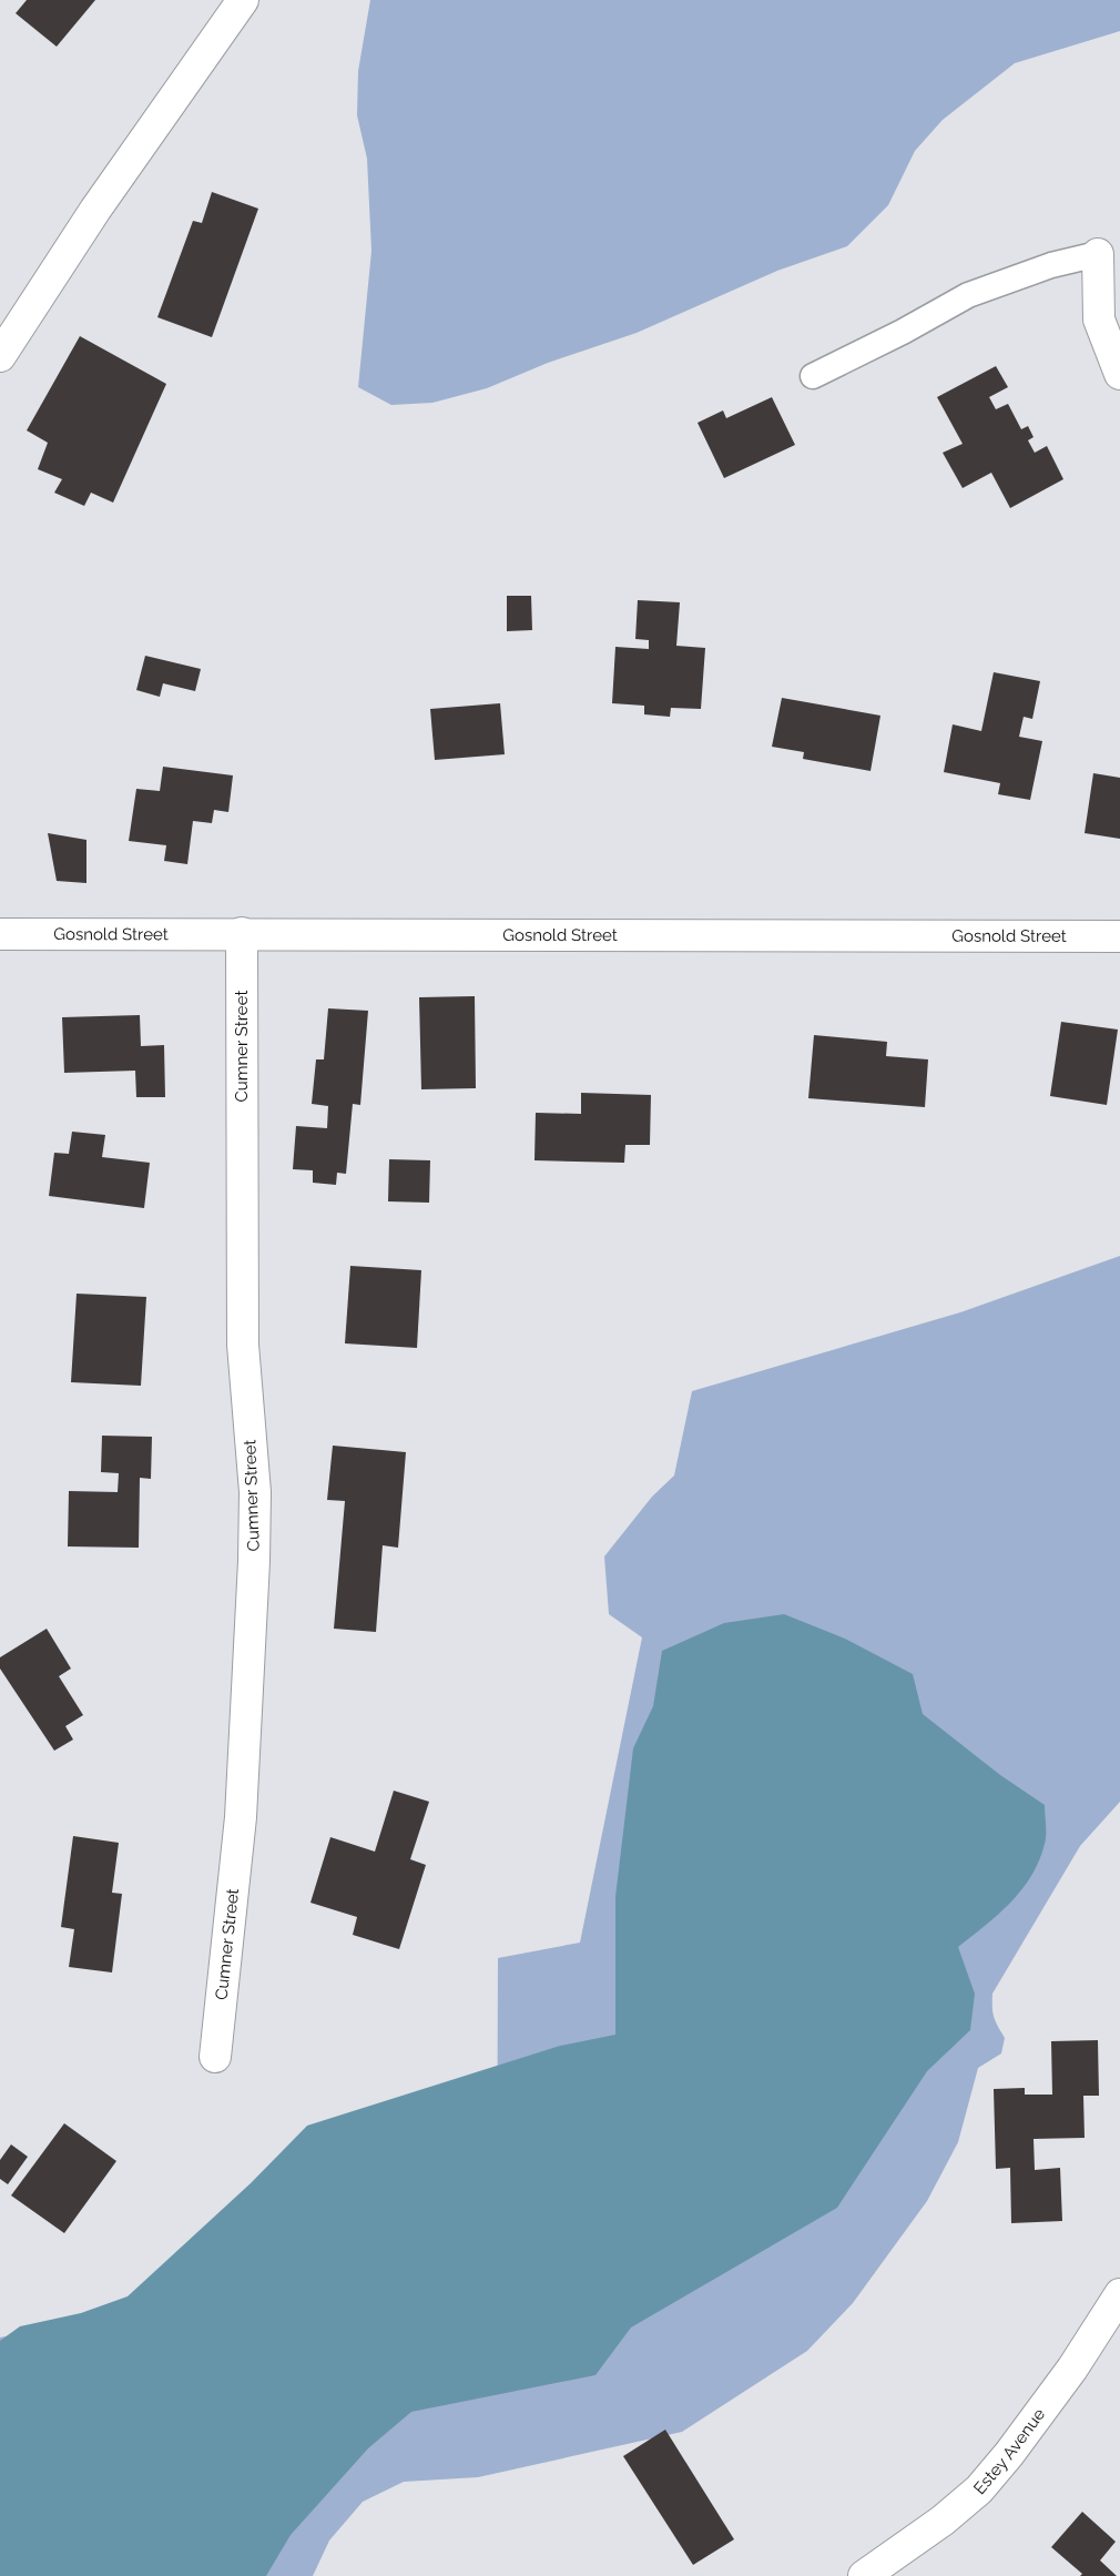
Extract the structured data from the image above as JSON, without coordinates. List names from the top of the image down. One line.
{"streets":{"street":["Gosnold Street","Cumner Street","Estey Avenue"]},"crossings":[["Gosnold Street","Cumner Street"]]}
